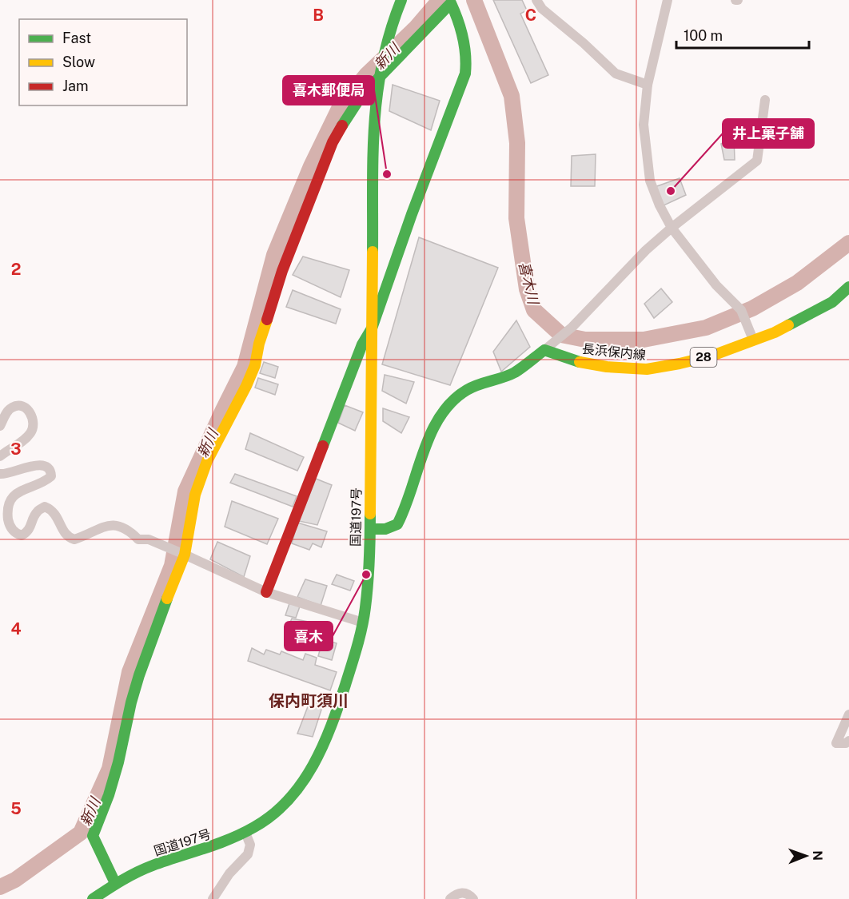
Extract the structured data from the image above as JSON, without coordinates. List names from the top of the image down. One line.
{"streets":{"main road":["長浜保内線","28","国道197号"]},"districts":["保内町須川"],"water":["新川","喜木川"],"places":["喜木郵便局","井上菓子舗","喜木"],"legend":["Fast","Slow","Jam"],"scale_bar":"100 m","north":"right","grid":{"columns":["B","C"],"rows":["2","3","4","5"]}}
